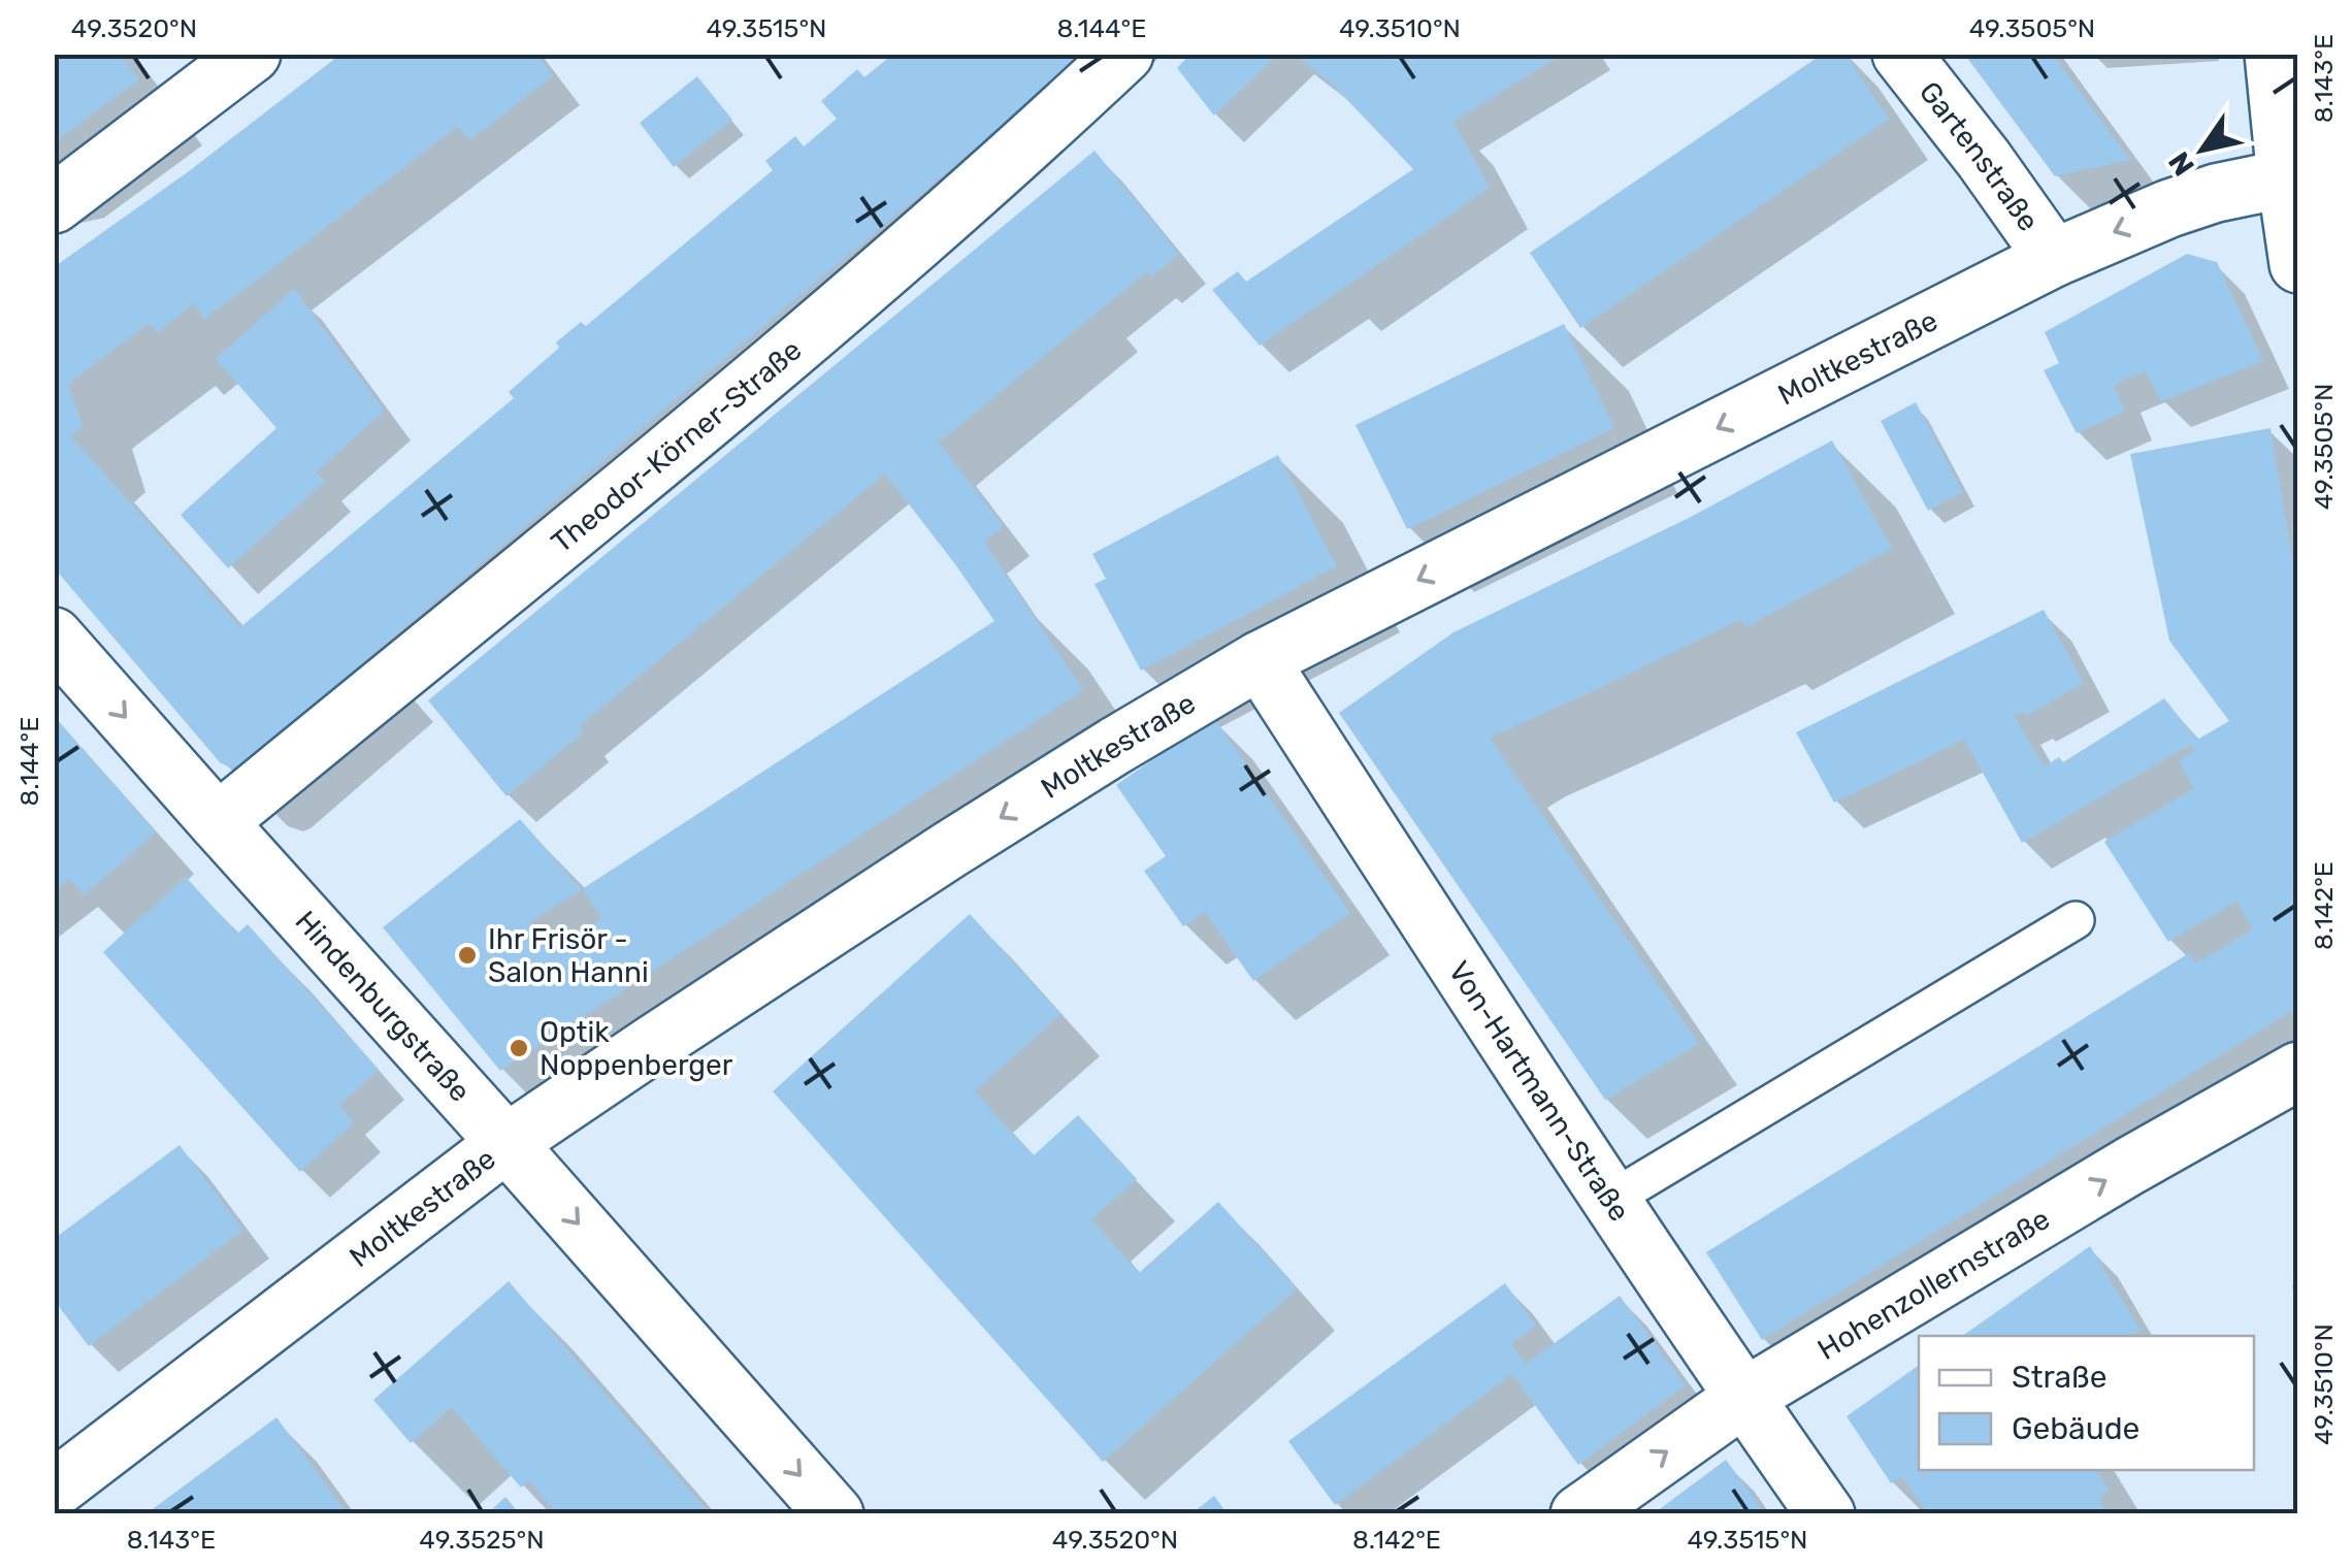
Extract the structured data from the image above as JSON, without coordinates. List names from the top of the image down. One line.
{"streets":{"street":["Gartenstraße","Moltkestraße","Theodor-Körner-Straße","Hindenburgstraße","Von-Hartmann-Straße","Hohenzollernstraße"]},"crossings":[["Gartenstraße","Moltkestraße"],["Moltkestraße","Hindenburgstraße"],["Moltkestraße","Von-Hartmann-Straße"],["Theodor-Körner-Straße","Hindenburgstraße"],["Von-Hartmann-Straße","Hohenzollernstraße"]],"one_way":["Moltkestraße","Hindenburgstraße","Hohenzollernstraße"],"places":["Ihr Frisör - Salon Hanni","Optik Noppenberger"],"legend":["Straße","Gebäude"],"north":"bottom left","coordinates":["49.3520°N","49.3515°N","8.144°E","49.3510°N","49.3505°N","8.143°E","8.142°E","49.3525°N"]}
